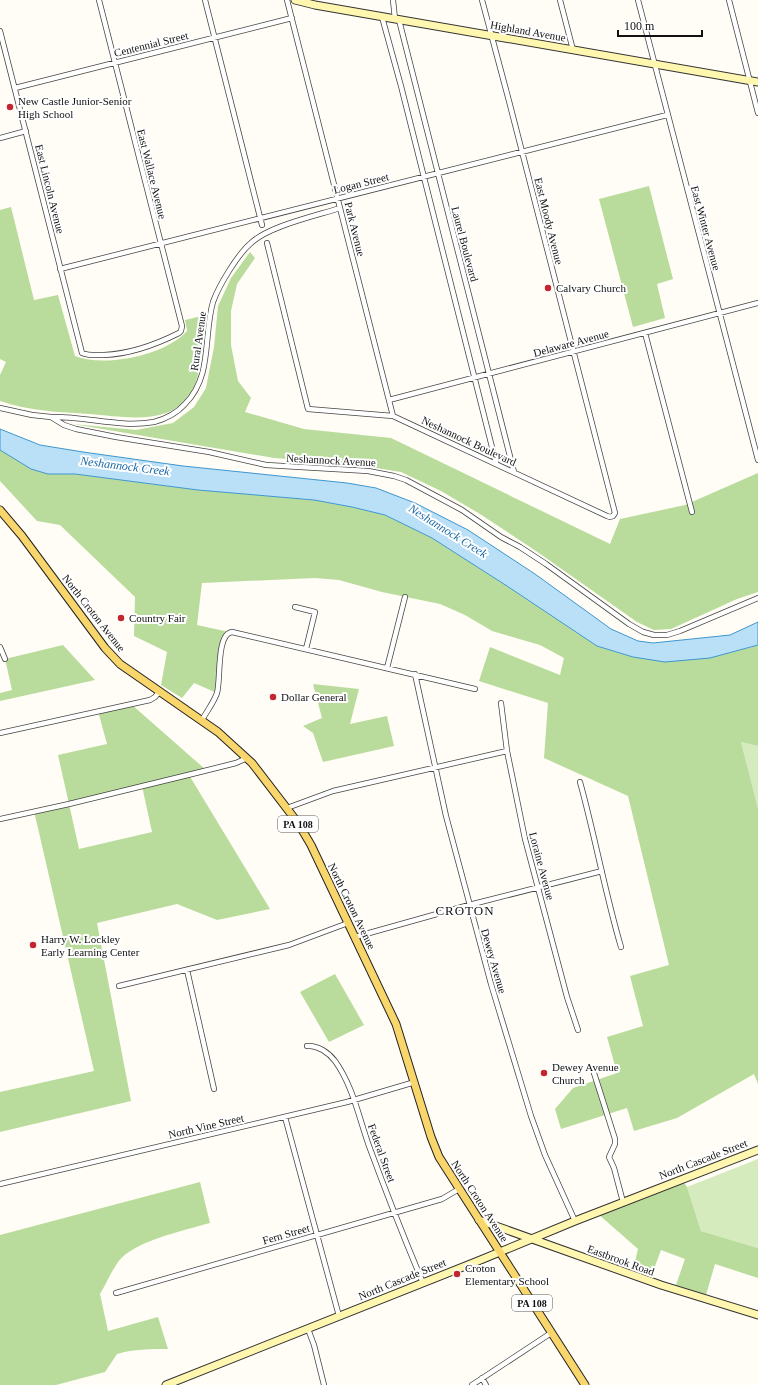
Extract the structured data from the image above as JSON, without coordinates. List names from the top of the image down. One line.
{"streets":{"main road":["Highland Avenue","North Croton Avenue","PA 108","North Cascade Street","Eastbrook Road"],"street":["Centennial Street","East Wallace Avenue","Logan Street","East Lincoln Avenue","East Moody Avenue","East Winter Avenue","Park Avenue","Laurel Boulevard","Rural Avenue","Delaware Avenue","Neshannock Boulevard","Neshannock Avenue","Loraine Avenue","Dewey Avenue","North Vine Street","Federal Street","Fern Street"]},"crossings":[["Highland Avenue","East Moody Avenue"],["Highland Avenue","East Winter Avenue"],["Highland Avenue","Laurel Boulevard"],["Centennial Street","East Wallace Avenue"],["Centennial Street","East Lincoln Avenue"],["Centennial Street","Park Avenue"],["East Wallace Avenue","Logan Street"],["East Wallace Avenue","East Lincoln Avenue"],["Logan Street","East Lincoln Avenue"],["Logan Street","East Moody Avenue"],["Logan Street","East Winter Avenue"],["Logan Street","Park Avenue"],["Logan Street","Laurel Boulevard"],["East Moody Avenue","Delaware Avenue"],["East Moody Avenue","Neshannock Boulevard"],["East Winter Avenue","Delaware Avenue"],["Park Avenue","Rural Avenue"],["Park Avenue","Delaware Avenue"],["Park Avenue","Neshannock Boulevard"],["Laurel Boulevard","Delaware Avenue"],["Laurel Boulevard","Neshannock Boulevard"],["Rural Avenue","Neshannock Avenue"],["North Croton Avenue","North Vine Street"],["North Croton Avenue","North Cascade Street"],["North Croton Avenue","Fern Street"],["North Croton Avenue","Eastbrook Road"],["Dewey Avenue","North Cascade Street"],["North Vine Street","Federal Street"],["Federal Street","North Cascade Street"],["Federal Street","Fern Street"],["North Cascade Street","Eastbrook Road"]],"districts":["CROTON"],"water":["Neshannock Creek"],"places":["New Castle Junior-Senior High School","Calvary Church","Country Fair","Dollar General","Harry W. Lockley Early Learning Center","Dewey Avenue Church","Croton Elementary School"],"scale_bar":"100 m"}
